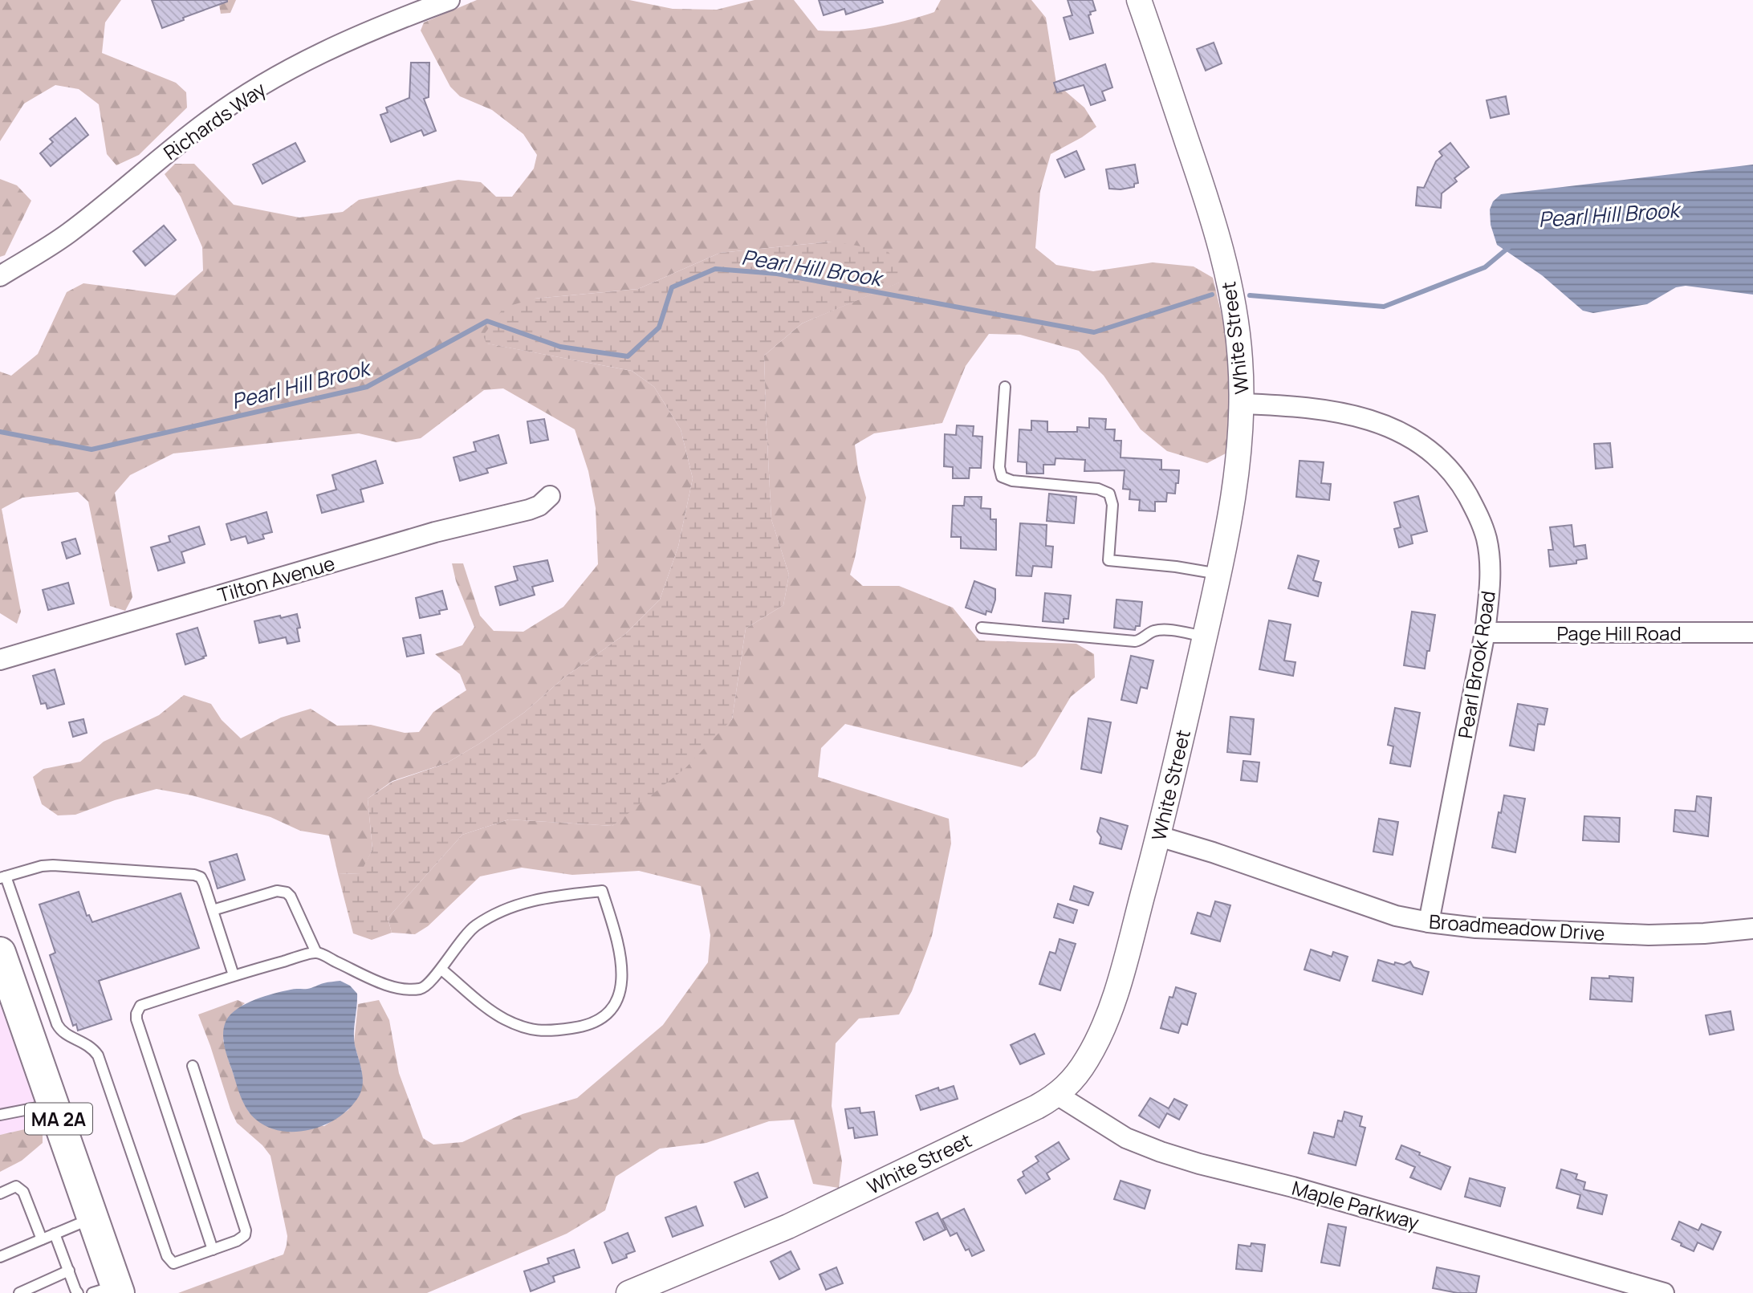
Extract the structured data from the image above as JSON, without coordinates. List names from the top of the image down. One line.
{"streets":{"main road":["MA 2A"],"street":["Richards Way","White Street","Tilton Avenue","Page Hill Road","Pearl Brook Road","Broadmeadow Drive","Maple Parkway"]},"crossings":[["White Street","Pearl Brook Road"],["White Street","Broadmeadow Drive"],["White Street","Maple Parkway"],["Page Hill Road","Pearl Brook Road"],["Pearl Brook Road","Broadmeadow Drive"]],"water":["Pearl Hill Brook"]}
